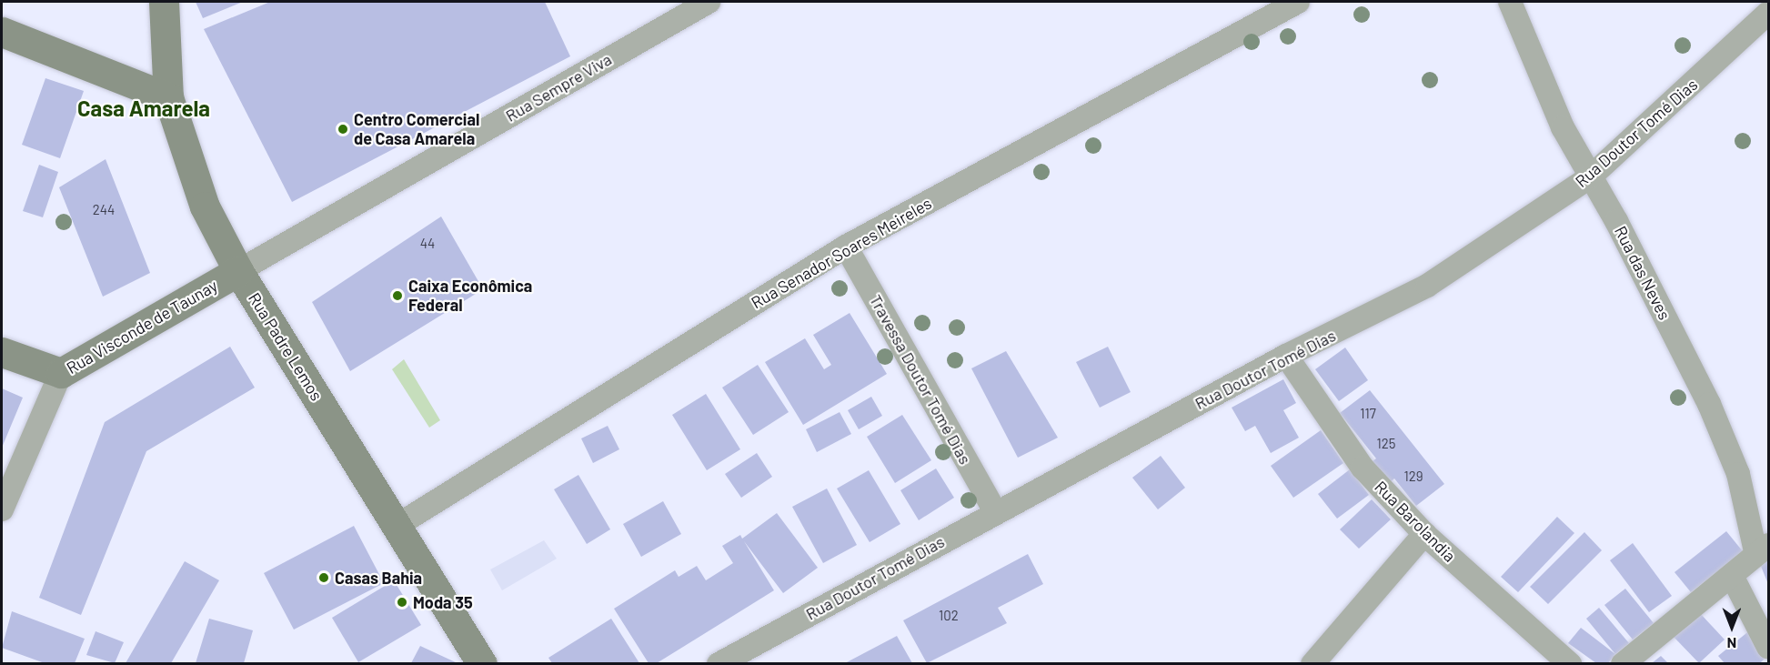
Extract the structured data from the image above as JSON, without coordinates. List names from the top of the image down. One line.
{"streets":{"main road":["Rua Visconde de Taunay","Rua Padre Lemos"],"street":["Rua Sempre Viva","Rua Doutor Tomé Dias","Rua Senador Soares Meireles","Rua das Neves","Travessa Doutor Tomé Dias","Rua Barolandia"]},"crossings":[["Rua Sempre Viva","Rua Visconde de Taunay"],["Rua Sempre Viva","Rua Padre Lemos"],["Rua Doutor Tomé Dias","Rua das Neves"],["Rua Doutor Tomé Dias","Travessa Doutor Tomé Dias"],["Rua Doutor Tomé Dias","Rua Barolandia"],["Rua Senador Soares Meireles","Rua Padre Lemos"],["Rua Senador Soares Meireles","Travessa Doutor Tomé Dias"],["Rua Visconde de Taunay","Rua Padre Lemos"]],"districts":["Casa Amarela"],"places":["Centro Comercial de Casa Amarela","Caixa Econômica Federal","Casas Bahia","Moda 35"],"house_numbers":["244","44","117","125","129","102"],"north":"bottom"}
